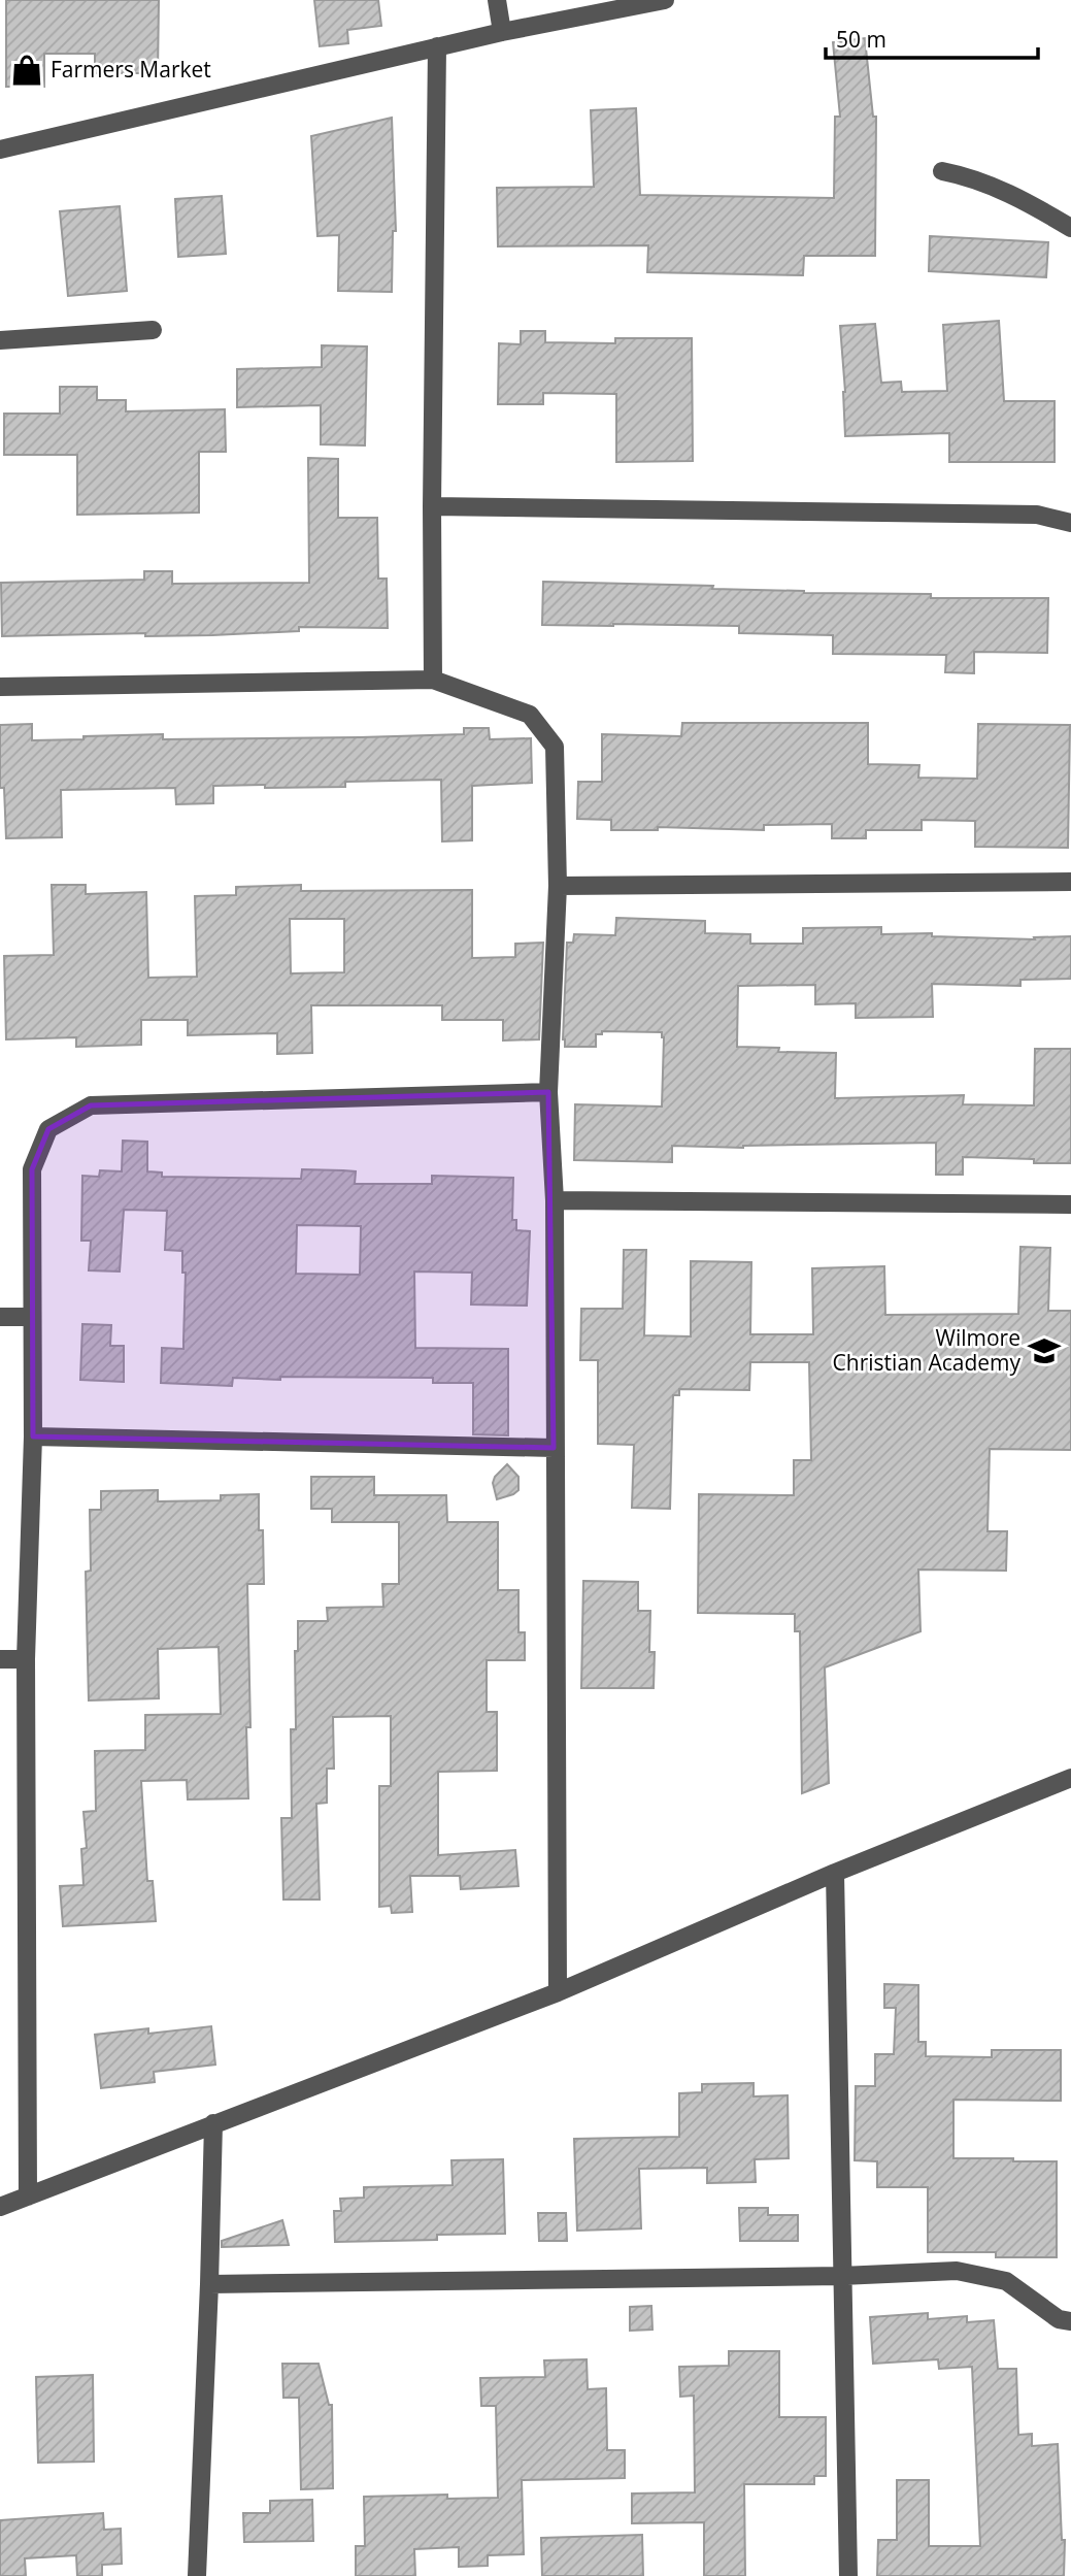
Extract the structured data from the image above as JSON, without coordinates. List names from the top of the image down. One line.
{"places":{"shop":["Farmers Market"],"school or university":["Wilmore Christian Academy"]},"scale_bar":"50 m"}
